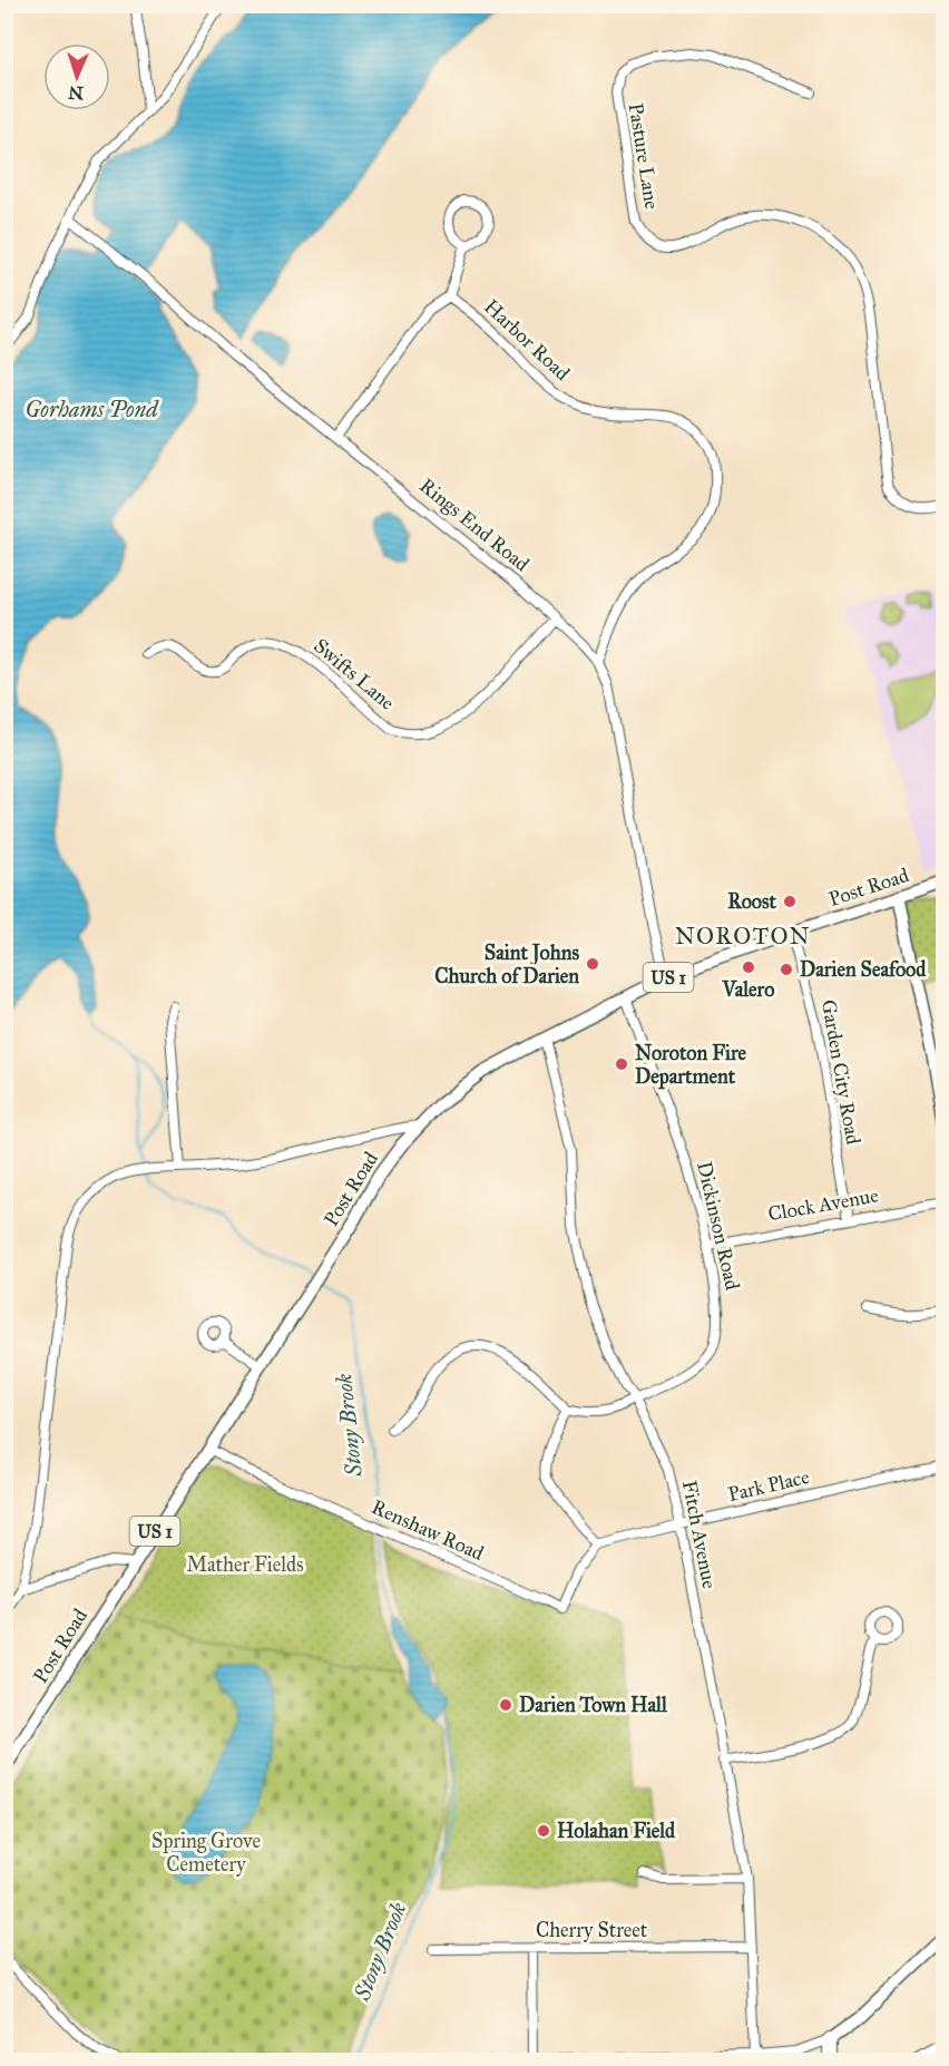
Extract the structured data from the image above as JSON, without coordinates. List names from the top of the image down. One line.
{"streets":{"main road":["Post Road","US 1"],"street":["Pasture Lane","Harbor Road","Rings End Road","Swifts Lane","Garden City Road","Clock Avenue","Dickinson Road","Park Place","Renshaw Road","Fitch Avenue","Cherry Street"]},"crossings":[["Harbor Road","Rings End Road"],["Rings End Road","Swifts Lane"],["Rings End Road","Post Road"],["Post Road","Garden City Road"],["Post Road","Dickinson Road"],["Post Road","Renshaw Road"],["Post Road","Fitch Avenue"],["Garden City Road","Clock Avenue"],["Clock Avenue","Dickinson Road"],["Dickinson Road","Fitch Avenue"],["Park Place","Renshaw Road"],["Park Place","Fitch Avenue"],["Fitch Avenue","Cherry Street"]],"districts":["NOROTON"],"water":["Gorhams Pond","Stony Brook"],"parks":["Mather Fields","Spring Grove Cemetery"],"places":["Roost","Saint Johns Church of Darien","Valero","Darien Seafood","Noroton Fire Department","Darien Town Hall","Holahan Field"],"north":"bottom"}
